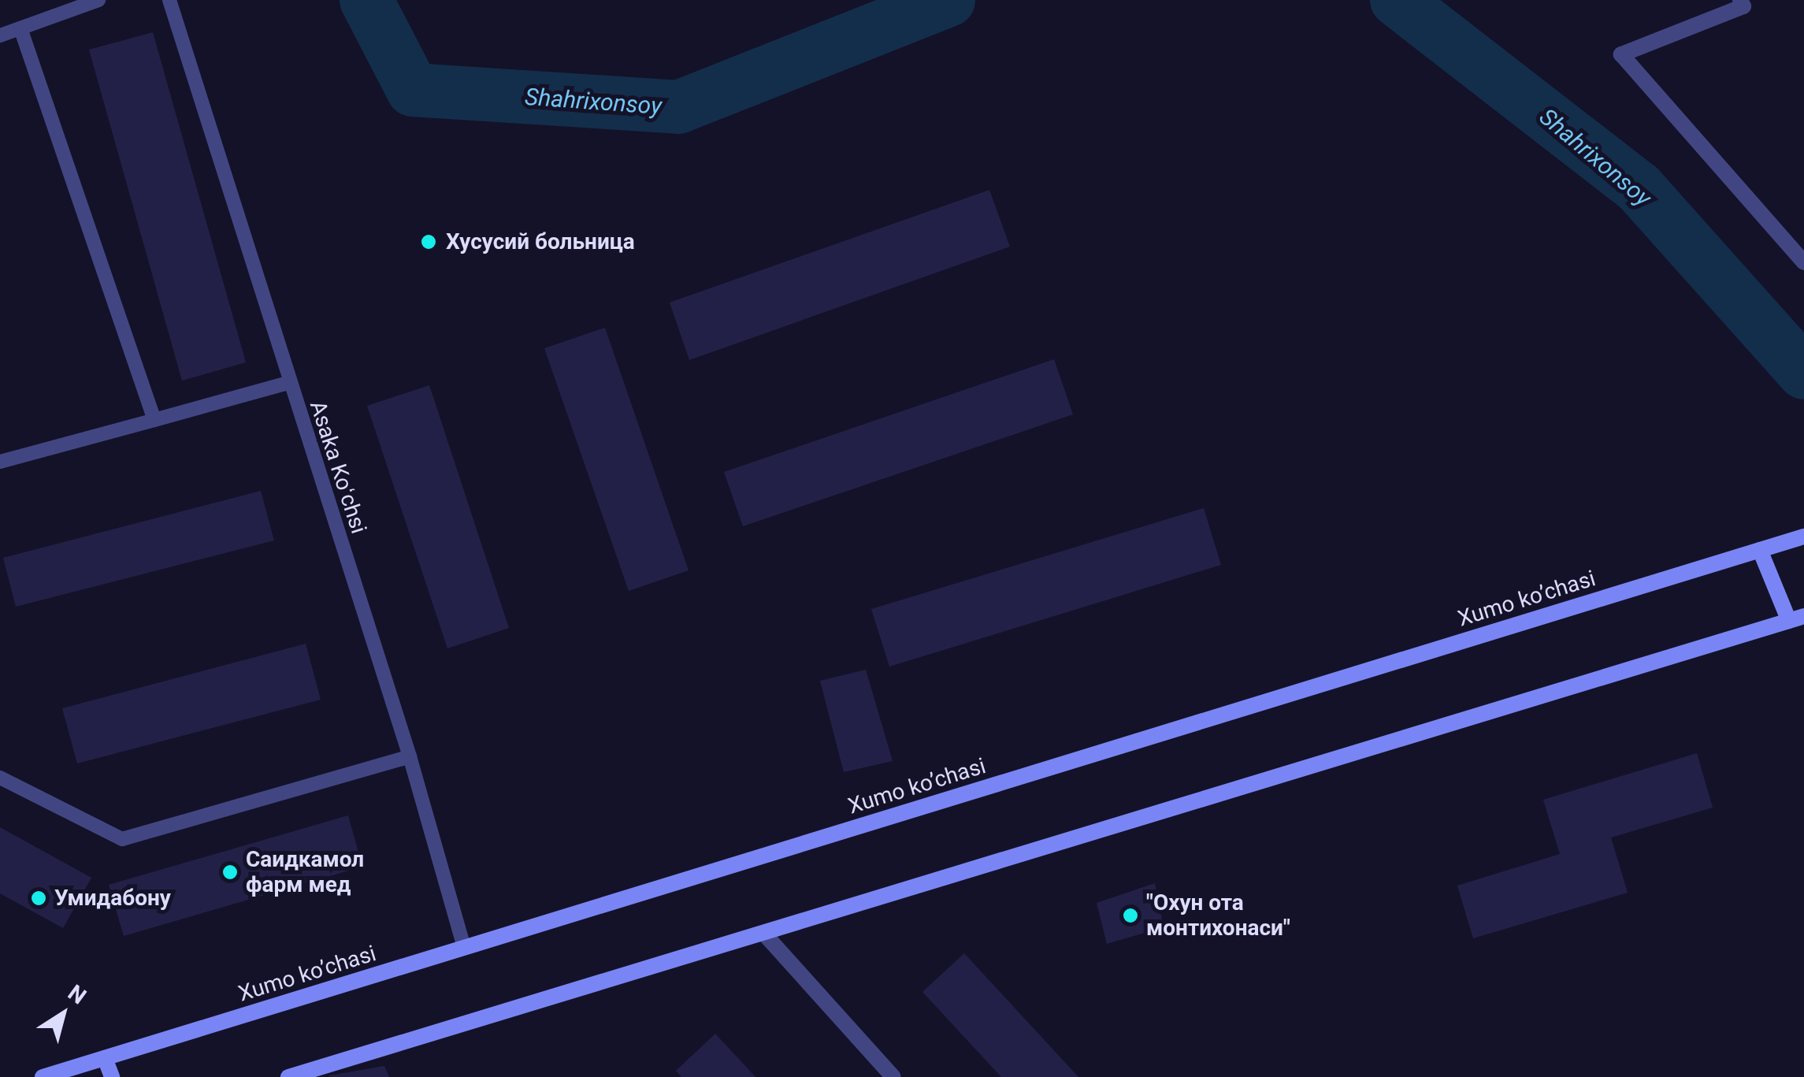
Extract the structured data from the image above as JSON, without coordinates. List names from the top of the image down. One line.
{"streets":{"main road":["Xumo ko’chasi"],"lane":["Asaka Koʻchsi"]},"crossings":[["Asaka Koʻchsi","Xumo ko’chasi"]],"water":["Shahrixonsoy"],"places":["Хусусий больница","Саидкамол фарм мед","Умидабону","\"Охун ота монтихонаси\""],"north":"top right"}
